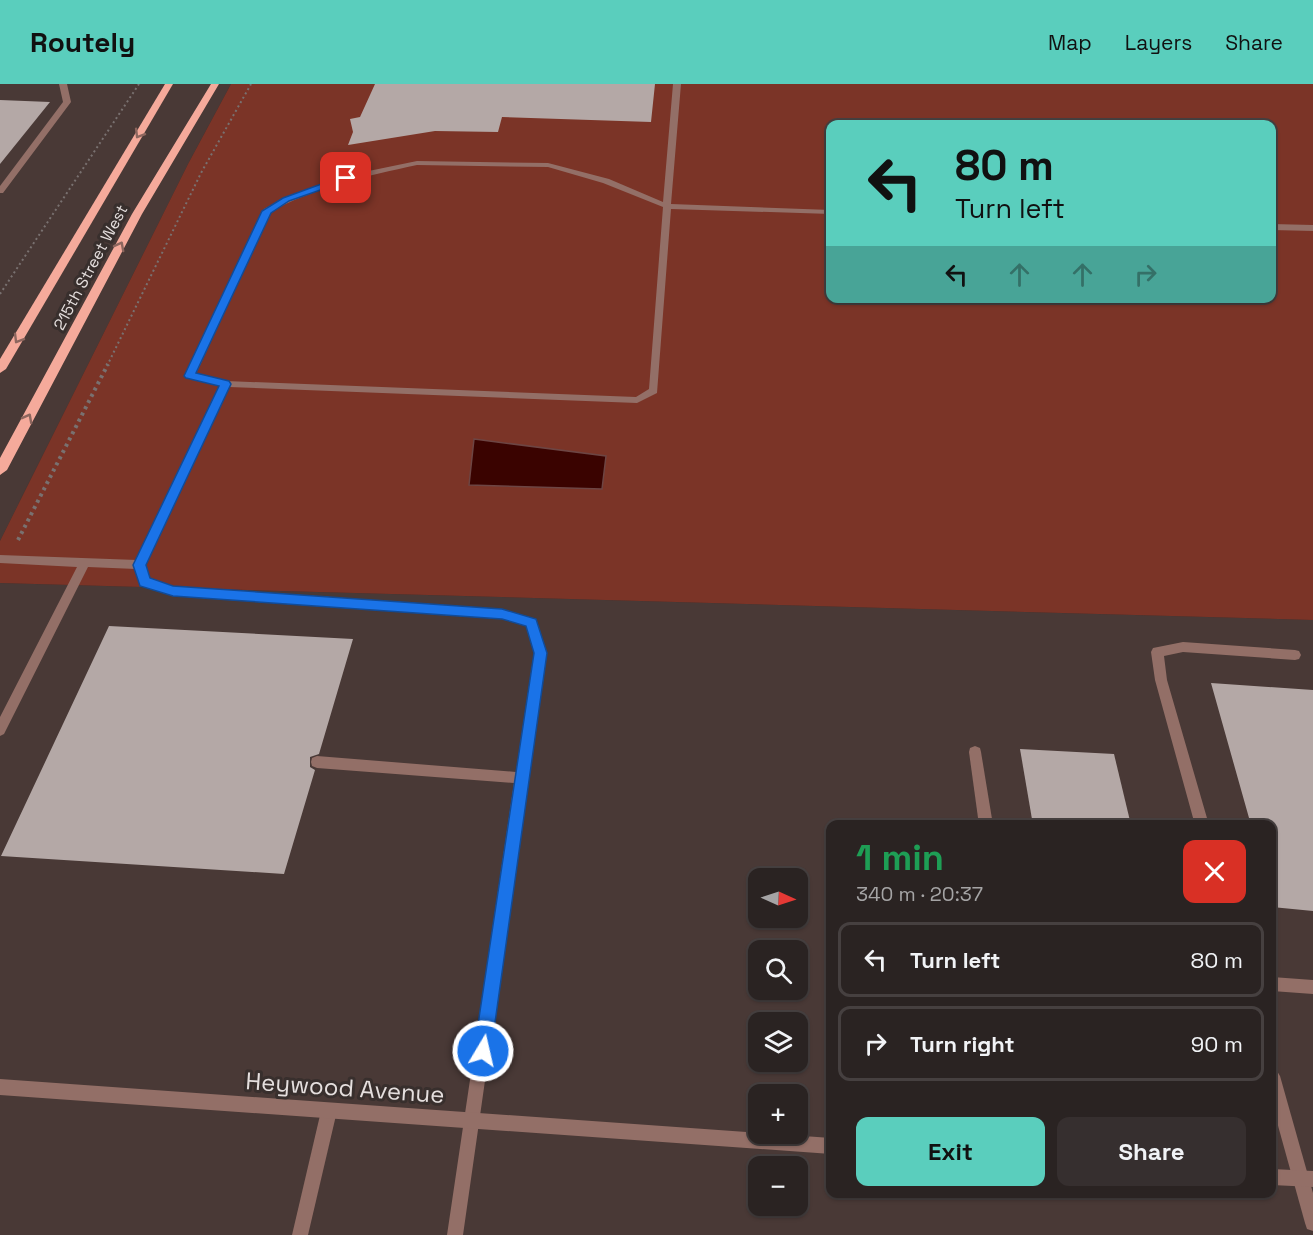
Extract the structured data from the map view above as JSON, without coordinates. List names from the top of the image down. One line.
{"streets":{"main road":["215th Street West"],"street":["Heywood Avenue"]},"north":"right","page":{"header":"Routely","nav":["Map","Layers","Share"],"turn":["80 m","Turn left"],"heading":["1 min","340 m · 20:37"],"map_buttons":["+","−"],"list":[{"name":"Turn left","value":"80 m"},{"name":"Turn right","value":"90 m"}],"buttons":["Exit","Share"]}}
